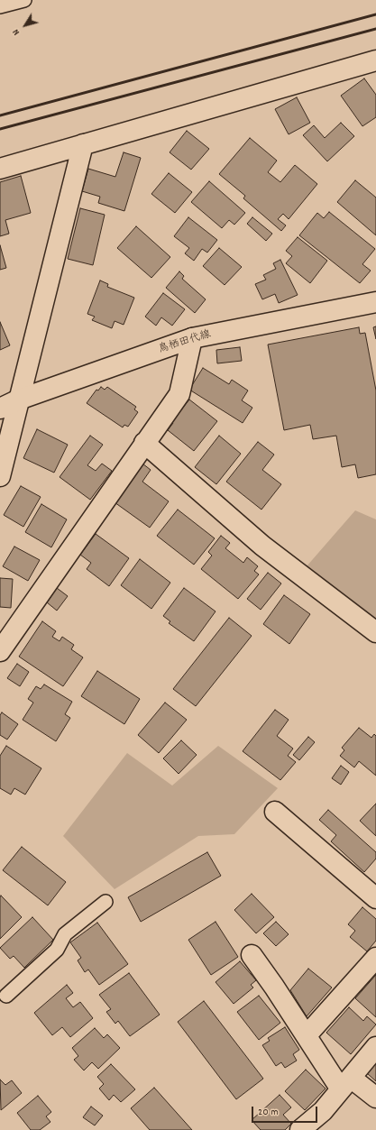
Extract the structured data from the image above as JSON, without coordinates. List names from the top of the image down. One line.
{"streets":{"street":["鳥栖田代線"]},"scale_bar":"20 m","north":"bottom left"}
